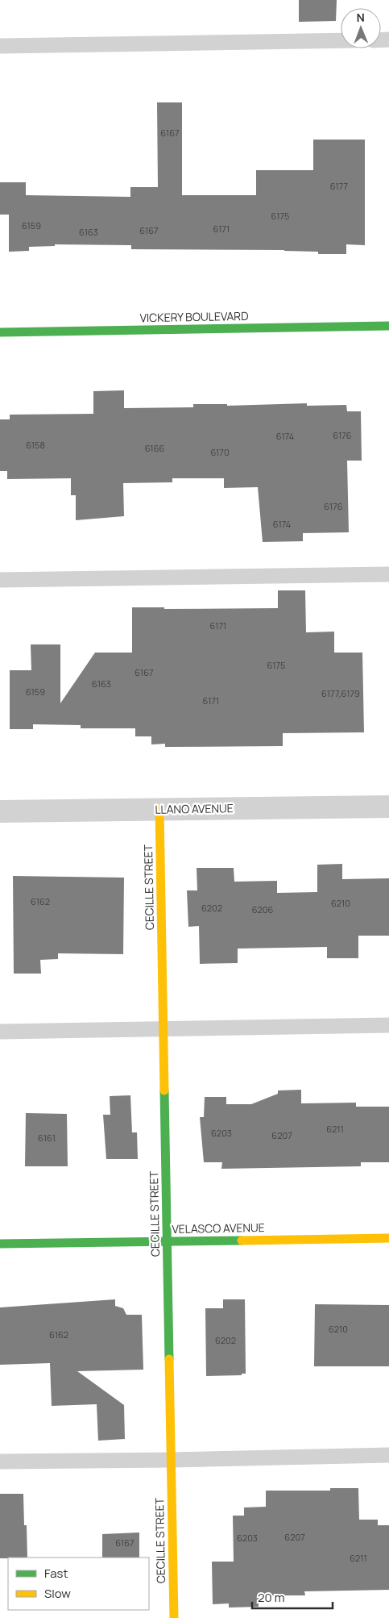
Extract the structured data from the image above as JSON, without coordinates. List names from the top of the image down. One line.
{"streets":{"street":["VICKERY BOULEVARD","LLANO AVENUE","CECILLE STREET","VELASCO AVENUE"]},"crossings":[["LLANO AVENUE","CECILLE STREET"],["CECILLE STREET","VELASCO AVENUE"]],"house_numbers":["6167","6177","6175","6159","6171","6167","6163","6176","6174","6158","6166","6170","6176","6174","6171","6175","6167","6163","6159","6177,6179","6171","6162","6210","6202","6206","6211","6203","6207","6161","6210","6162","6202","6207","6203","6167","6211"],"legend":["Fast","Slow"],"scale_bar":"20 m","north":"top"}
